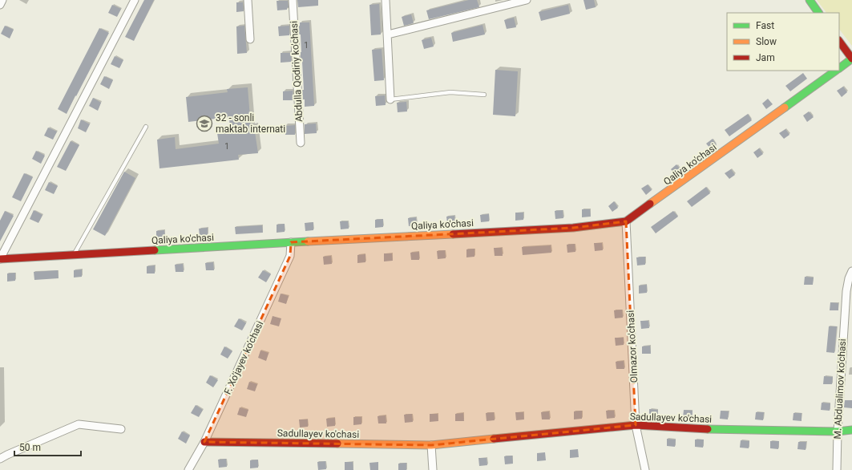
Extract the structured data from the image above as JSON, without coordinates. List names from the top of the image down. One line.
{"streets":{"main road":["Qaliya ko'chasi","Sadullayev ko'chasi"],"street":["Abdulla Qodiriy ko'chasi","Olmazor ko'chasi","F. Xo'jayev ko'chasi","M. Abdualimov ko'chasi"]},"crossings":[["Qaliya ko'chasi","Olmazor ko'chasi"],["Qaliya ko'chasi","F. Xo'jayev ko'chasi"],["Olmazor ko'chasi","Sadullayev ko'chasi"],["F. Xo'jayev ko'chasi","Sadullayev ko'chasi"],["M. Abdualimov ko'chasi","Sadullayev ko'chasi"]],"places":{"school or university":["32 - sonli maktab internati"]},"house_numbers":["1","1"],"legend":["Fast","Slow","Jam"],"scale_bar":"50 m"}
